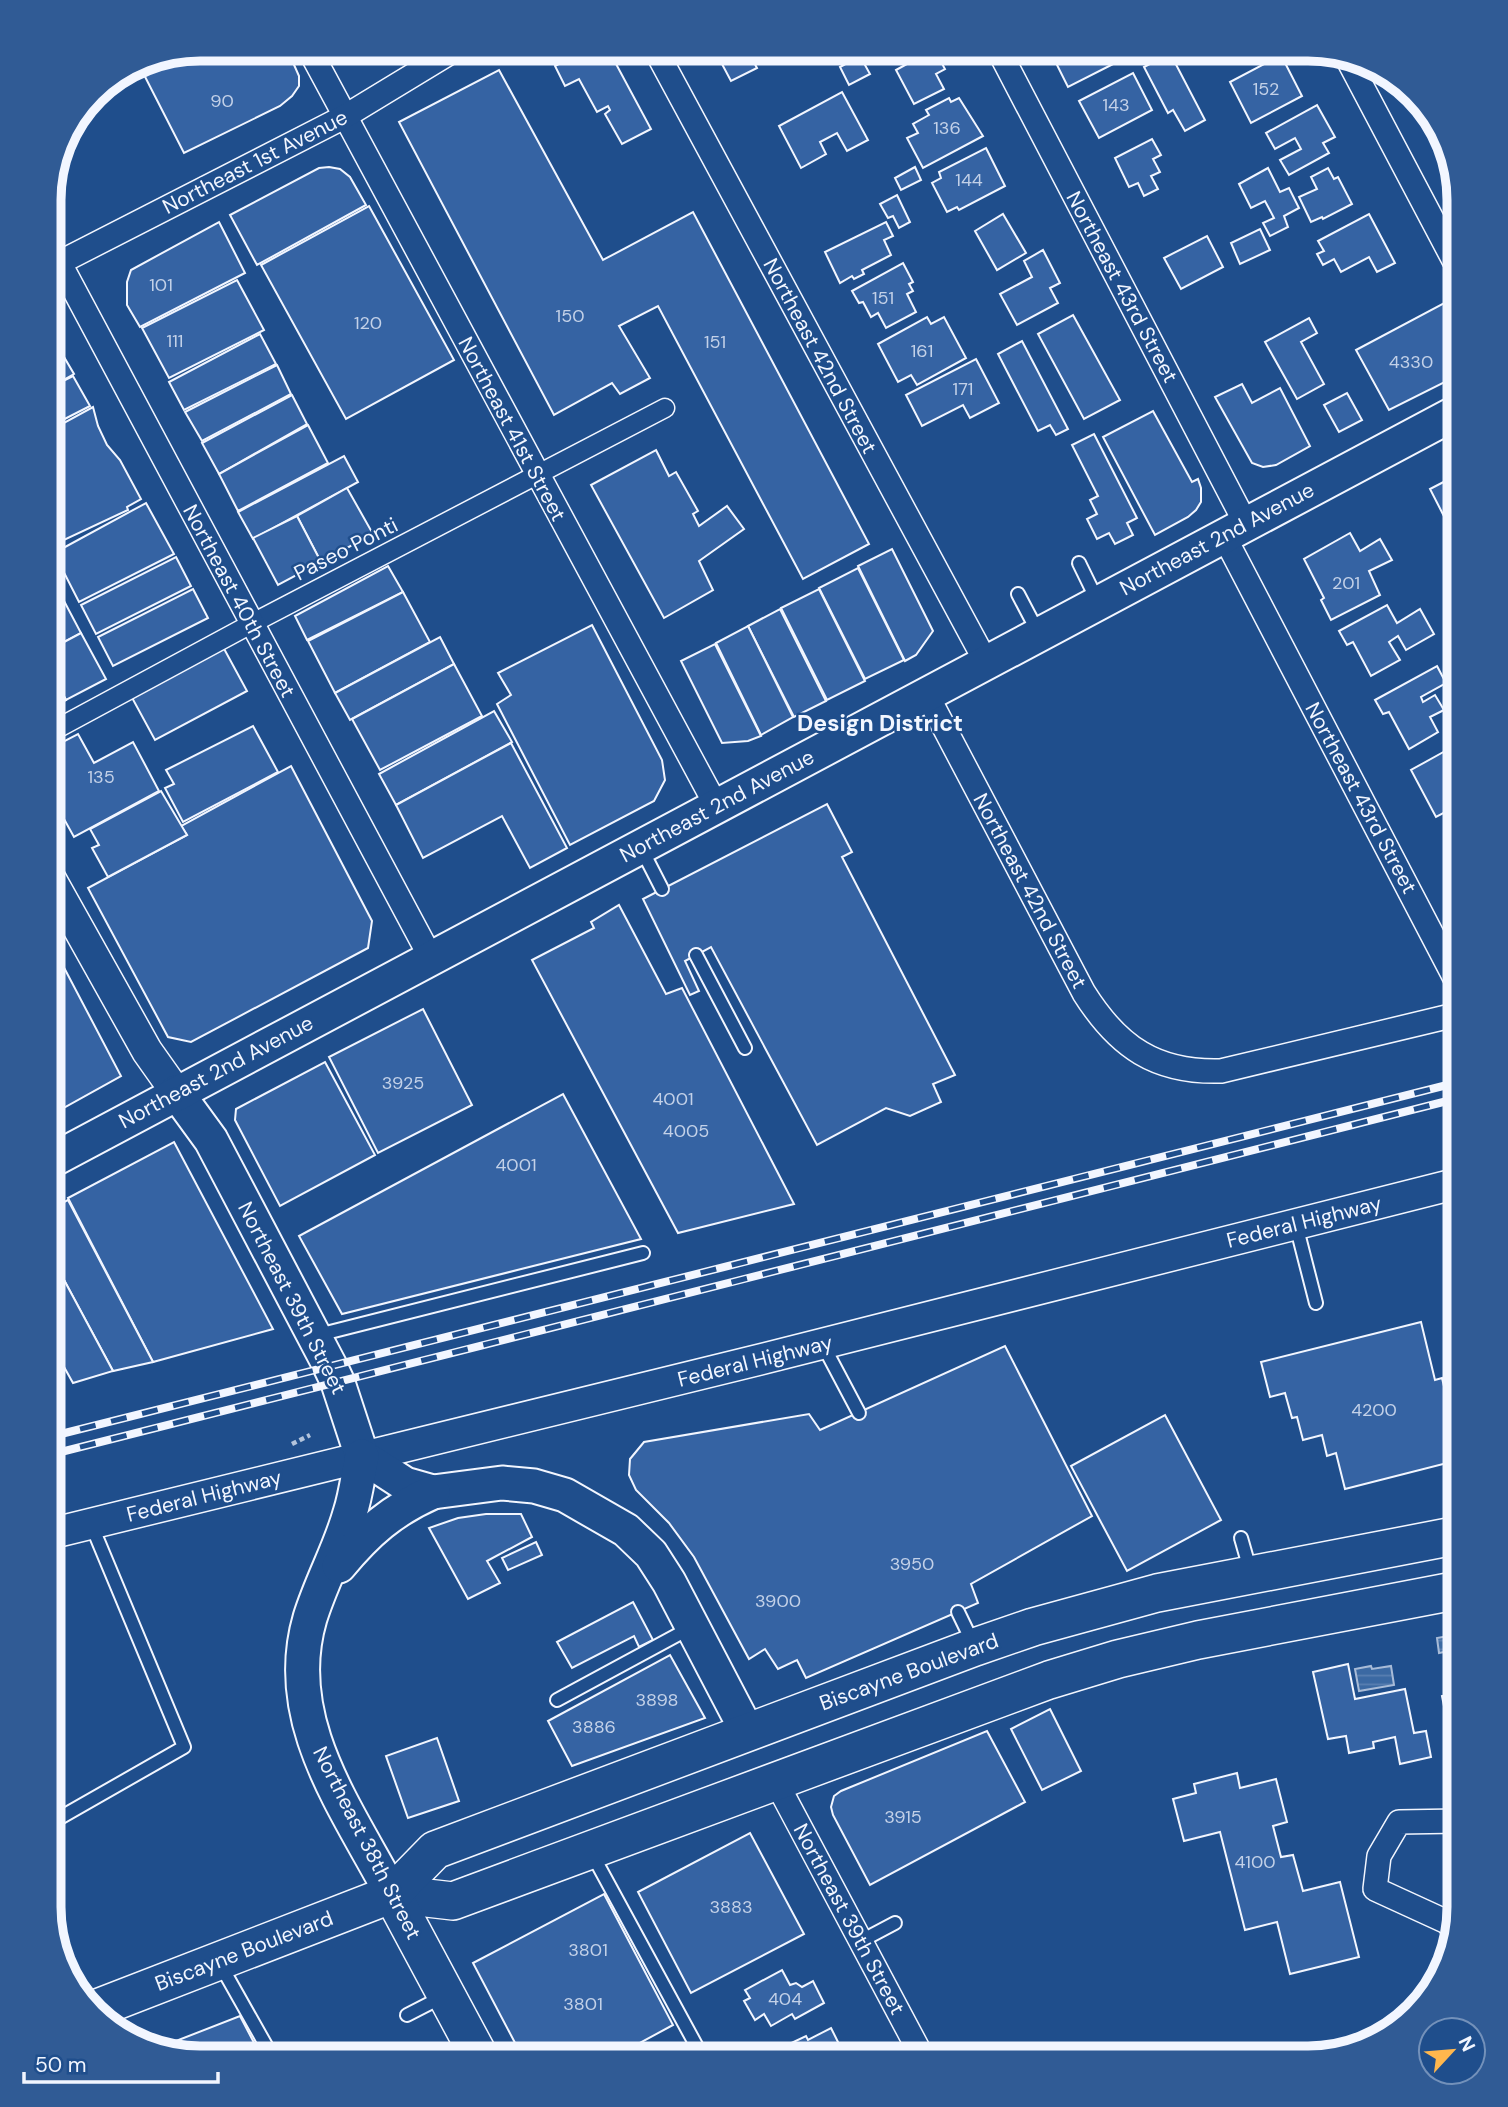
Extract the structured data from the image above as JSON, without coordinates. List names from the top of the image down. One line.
{"streets":{"main road":["Northeast 2nd Avenue","Northeast 39th Street","Biscayne Boulevard","Northeast 38th Street"],"street":["Northeast 1st Avenue","Northeast 43rd Street","Northeast 42nd Street","Northeast 41st Street","Paseo Ponti","Northeast 40th Street","Federal Highway"]},"crossings":[["Northeast 1st Avenue","Northeast 41st Street"],["Northeast 43rd Street","Northeast 2nd Avenue"],["Northeast 42nd Street","Northeast 2nd Avenue"],["Northeast 41st Street","Northeast 2nd Avenue"],["Northeast 41st Street","Paseo Ponti"],["Northeast 2nd Avenue","Northeast 40th Street"],["Northeast 2nd Avenue","Northeast 39th Street"],["Paseo Ponti","Northeast 40th Street"],["Federal Highway","Northeast 39th Street"],["Federal Highway","Northeast 38th Street"],["Northeast 39th Street","Biscayne Boulevard"],["Northeast 39th Street","Northeast 38th Street"],["Biscayne Boulevard","Northeast 38th Street"]],"districts":["Design District"],"house_numbers":["152","90","143","136","144","101","151","150","120","111","151","161","4330","171","201","135","3925","4001","4005","4001","4200","3950","3900","3898","3886","3915","4100","3883","3801","404","3801"],"scale_bar":"50 m","north":"top right"}
